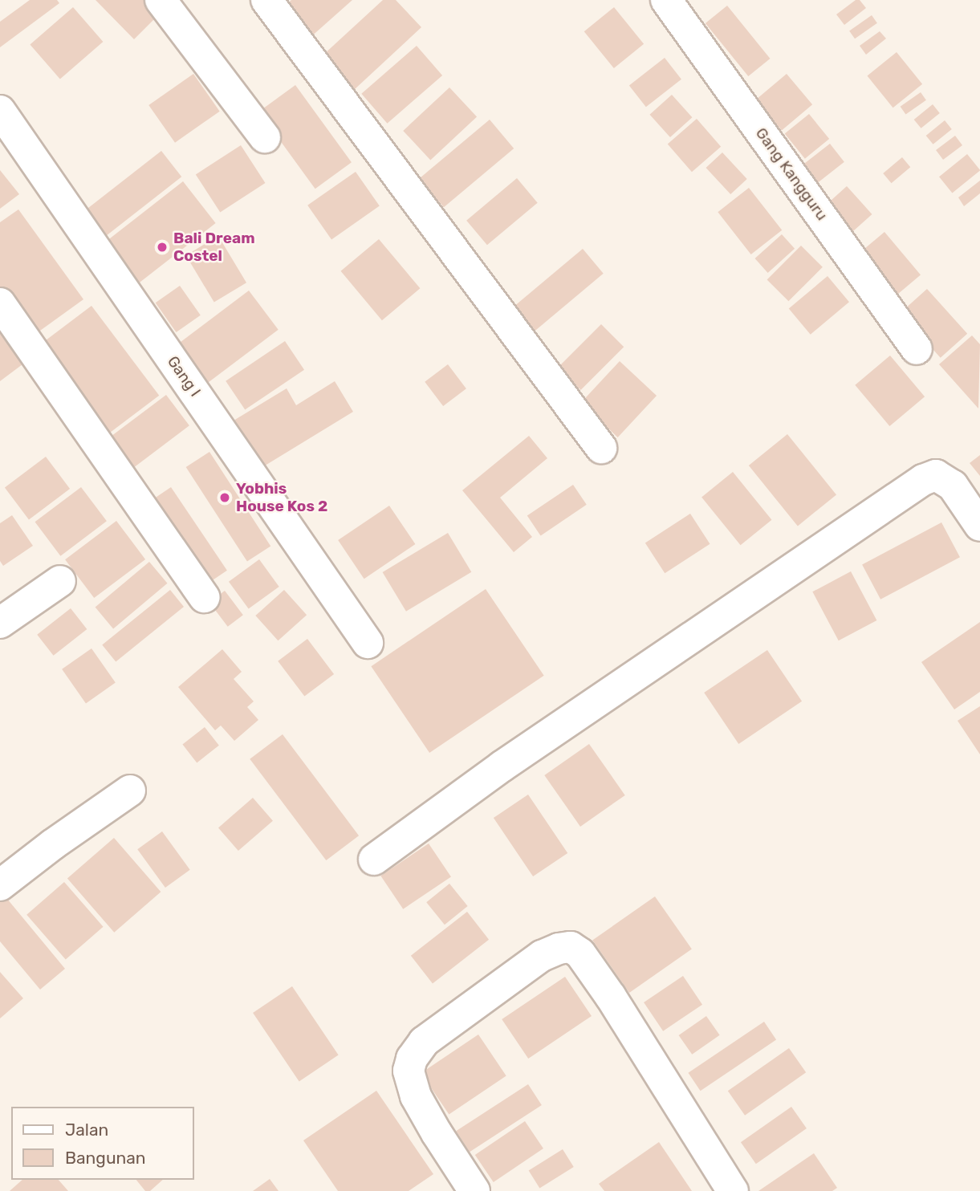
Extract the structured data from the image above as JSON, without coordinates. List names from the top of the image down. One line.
{"streets":{"street":["Gang Kangguru","Gang I"]},"places":["Bali Dream Costel","Yobhis House Kos 2"],"legend":["Jalan","Bangunan"]}
